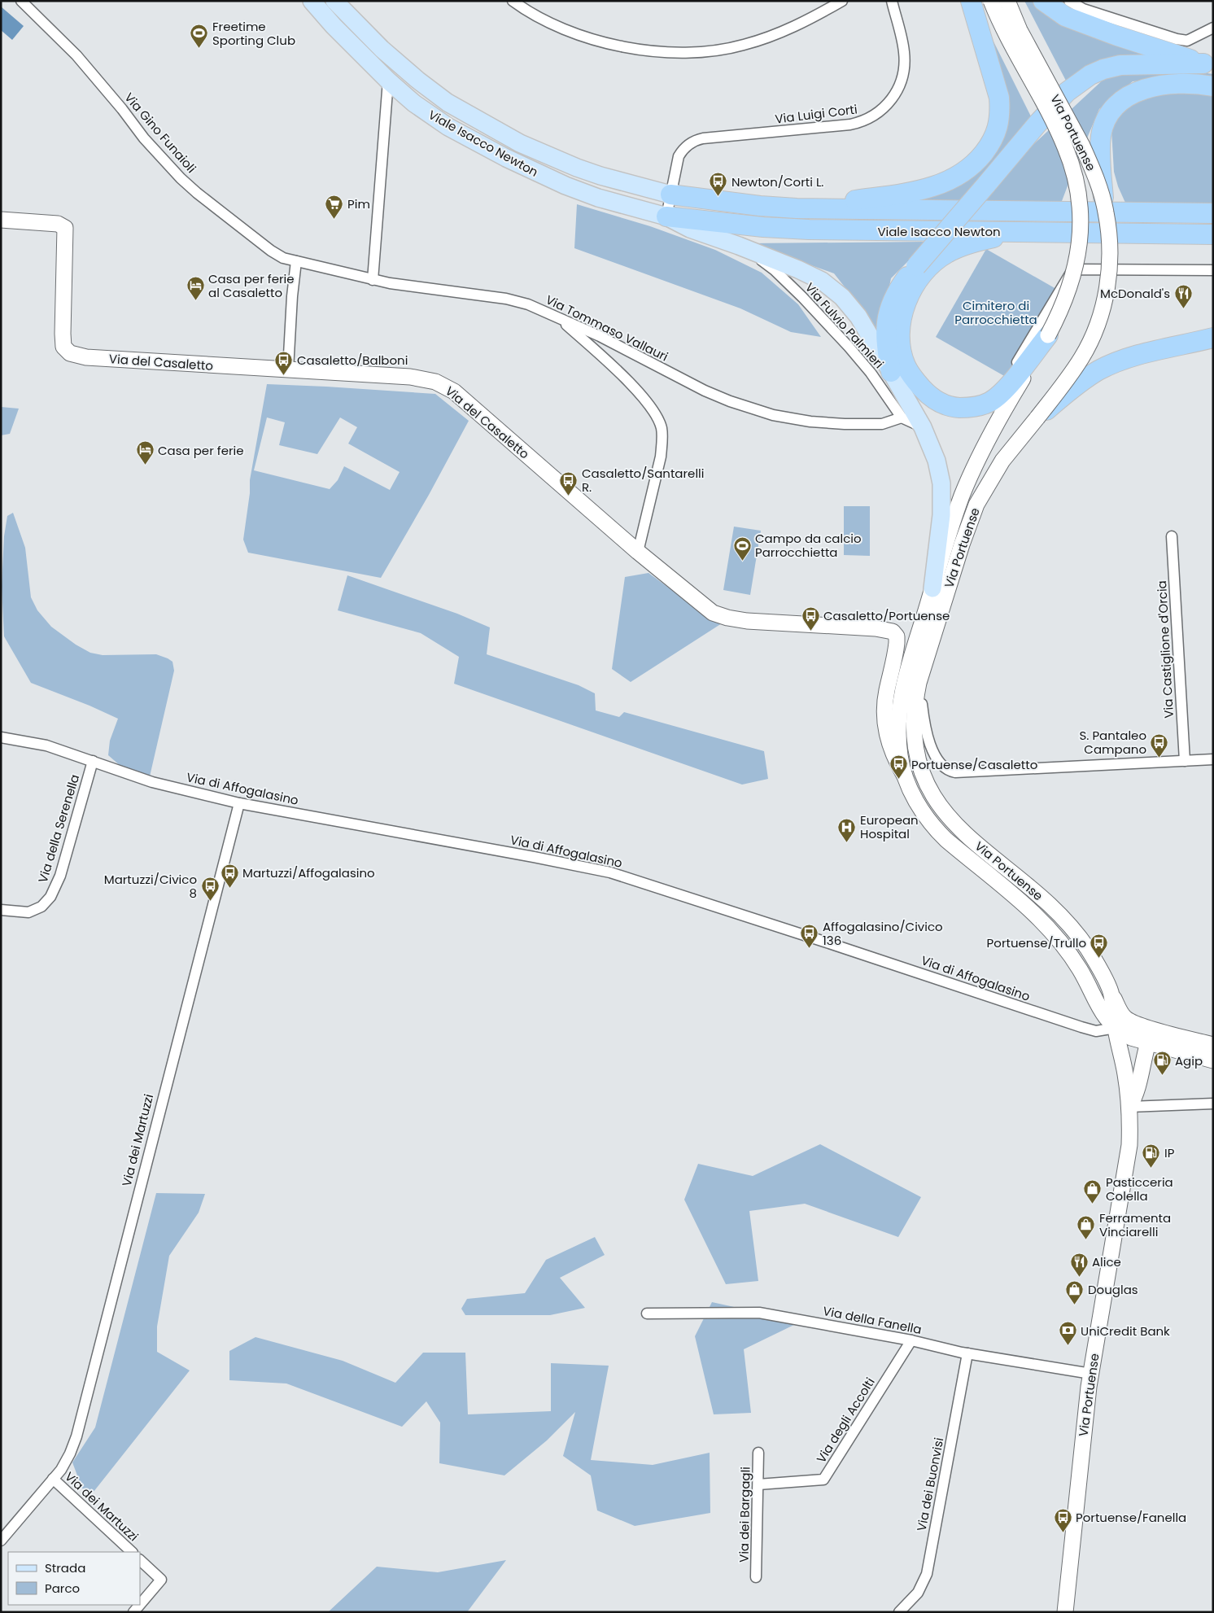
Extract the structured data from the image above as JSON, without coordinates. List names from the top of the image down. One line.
{"streets":{"highway":["Viale Isacco Newton"],"main road":["Via Portuense","Via del Casaletto"],"street":["Via Luigi Corti","Via Gino Funaioli","Via Fulvio Palmieri","Via Tommaso Vallauri","Via Castiglione d'Orcia","Via di Affogalasino","Via della Serenella","Via dei Martuzzi","Via della Fanella","Via degli Accolti","Via dei Buonvisi","Via dei Bargagli"]},"crossings":[["Via Luigi Corti","Viale Isacco Newton"],["Via Gino Funaioli","Via Tommaso Vallauri"],["Via Portuense","Via del Casaletto"],["Via Portuense","Via di Affogalasino"],["Via Portuense","Via della Fanella"],["Via Fulvio Palmieri","Via Tommaso Vallauri"],["Via di Affogalasino","Via della Serenella"],["Via di Affogalasino","Via dei Martuzzi"],["Via della Fanella","Via degli Accolti"],["Via della Fanella","Via dei Buonvisi"],["Via degli Accolti","Via dei Bargagli"]],"parks":["Cimitero di Parrocchietta"],"places":{"sports":["Freetime Sporting Club","Campo da calcio Parrocchietta"],"bus stop":["Newton/Corti L.","Casaletto/Balboni","Casaletto/Santarelli R.","Casaletto/Portuense","S. Pantaleo Campano","Portuense/Casaletto","Martuzzi/Affogalasino","Martuzzi/Civico 8","Affogalasino/Civico 136","Portuense/Trullo","Portuense/Fanella"],"supermarket":["Pim"],"hotel":["Casa per ferie al Casaletto","Casa per ferie"],"restaurant":["McDonald's","Alice"],"hospital":["European Hospital"],"fuel station":["Agip","IP"],"shop":["Pasticceria Colella","Ferramenta Vinciarelli","Douglas"],"bank":["UniCredit Bank"]},"legend":["Strada","Parco"]}
